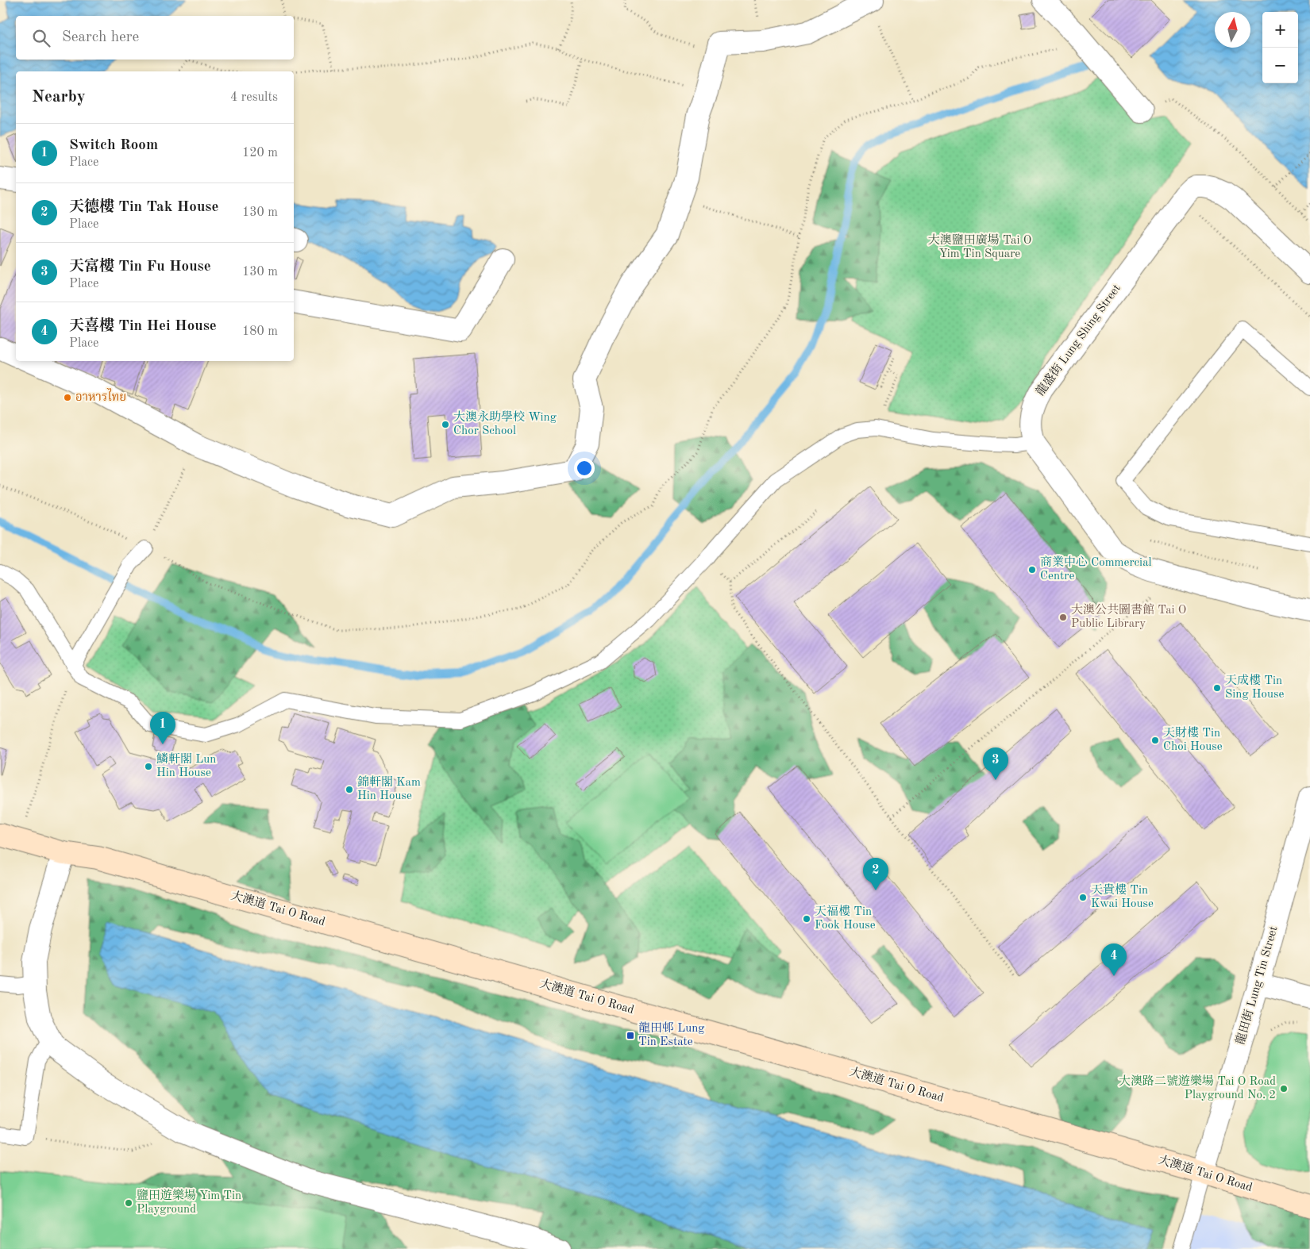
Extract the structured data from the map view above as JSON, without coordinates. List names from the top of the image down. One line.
{"streets":{"main road":["大澳道 Tai O Road"],"street":["龍盛街 Lung Shing Street","龍田街 Lung Tin Street"]},"crossings":[["大澳道 Tai O Road","龍田街 Lung Tin Street"]],"parks":["大澳鹽田廣場 Tai O Yim Tin Square"],"places":{"other":["อาหารไทย","大澳永助學校 Wing Chor School","商業中心 Commercial Centre","大澳公共圖書館 Tai O Public Library","天成樓 Tin Sing House","天財樓 Tin Choi House","鱗軒閣 Lun Hin House","錦軒閣 Kam Hin House","天貴樓 Tin Kwai House","天福樓 Tin Fook House","大澳路二號遊樂場 Tai O Road Playground No. 2","鹽田遊樂場 Yim Tin Playground"],"transit":["龍田邨 Lung Tin Estate"]},"north":"top","page":{"map_buttons":["+","−"],"search":"Search here","heading":["Nearby","4 results"],"list":[{"mark":"1","name":"Switch Room","note":"Place","value":"120 m"},{"mark":"2","name":"天德樓 Tin Tak House","note":"Place","value":"130 m"},{"mark":"3","name":"天富樓 Tin Fu House","note":"Place","value":"130 m"},{"mark":"4","name":"天喜樓 Tin Hei House","note":"Place","value":"180 m"}],"pins":["1","3","2","4"]}}
